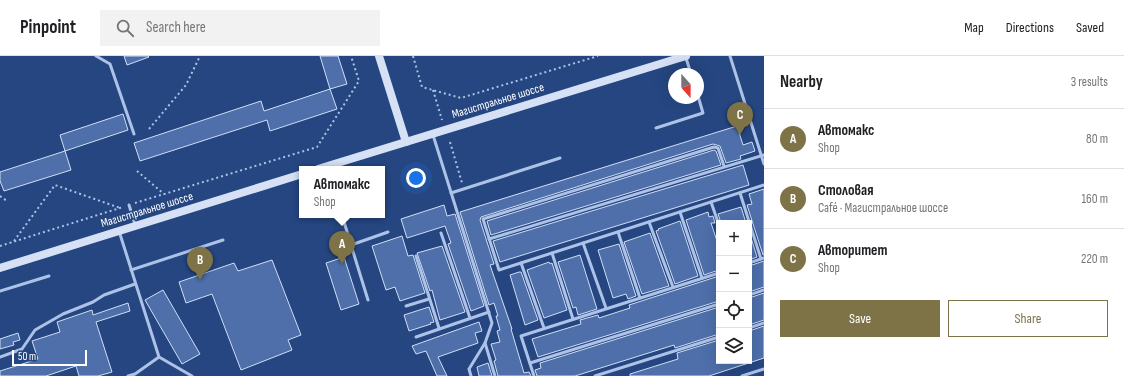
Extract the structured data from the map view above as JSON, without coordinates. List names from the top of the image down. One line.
{"streets":{"main road":["Магистральное шоссе"]},"scale_bar":"50 m","north":"bottom","page":{"header":"Pinpoint","search":"Search here","nav":["Map","Directions","Saved"],"heading":["Nearby","3 results"],"pins":["C","A","B"],"list":[{"mark":"A","name":"Автомакс","note":"Shop","value":"80 m"},{"mark":"B","name":"Столовая","note":"Café · Магистральное шоссе","value":"160 m"},{"mark":"C","name":"Авторитет","note":"Shop","value":"220 m"}],"popup":["Автомакс","Shop"],"map_buttons":["+","−"],"buttons":["Save","Share"],"scale":"50 m"}}
